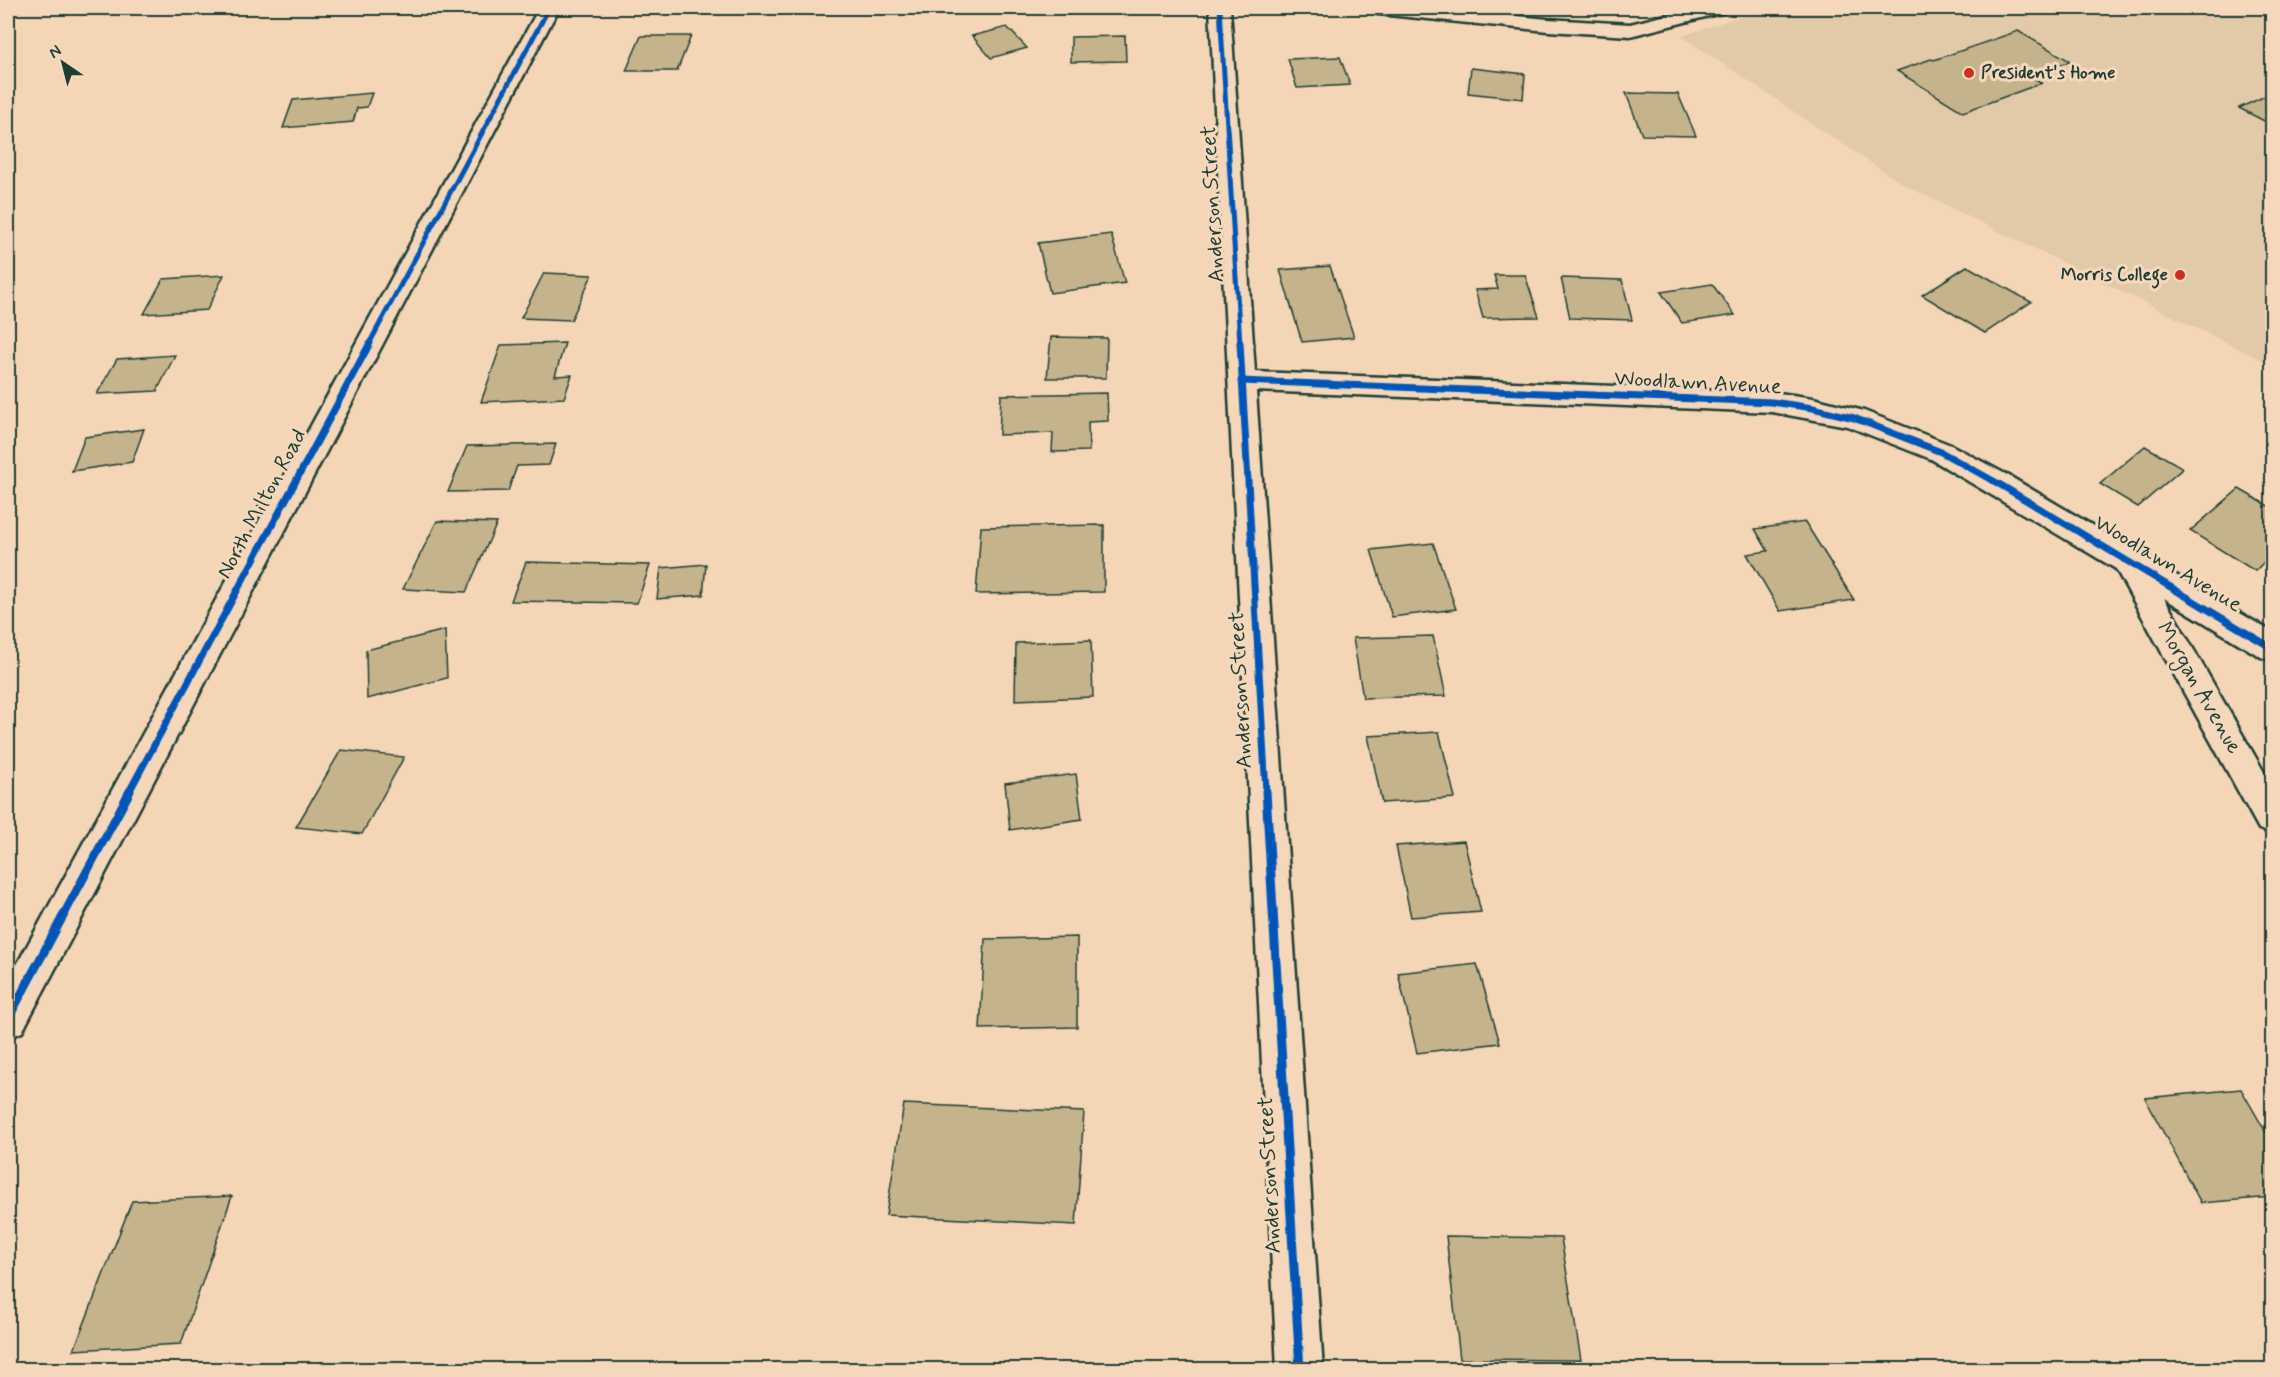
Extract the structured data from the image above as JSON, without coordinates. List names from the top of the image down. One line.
{"streets":{"street":["Anderson Street","Woodlawn Avenue","North Milton Road","Morgan Avenue"]},"crossings":[["Anderson Street","Woodlawn Avenue"],["Woodlawn Avenue","Morgan Avenue"]],"places":["President's Home","Morris College"],"north":"top left"}
